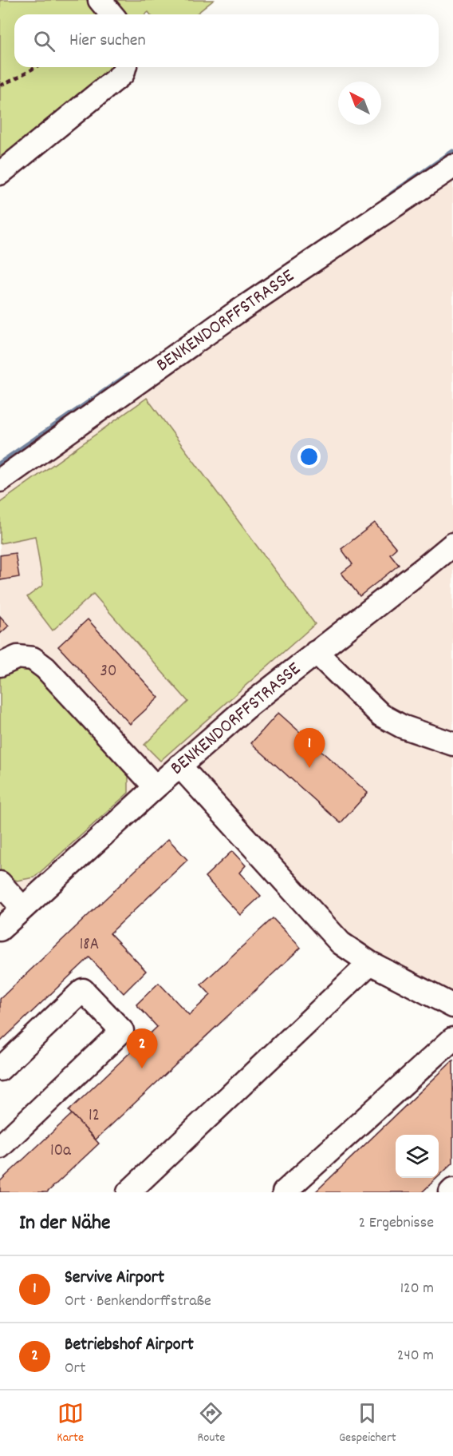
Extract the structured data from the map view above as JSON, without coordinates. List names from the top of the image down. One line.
{"streets":{"street":["BENKENDORFFSTRASSE"]},"house_numbers":["30","18A","12","10a"],"north":"top left","page":{"search":"Hier suchen","pins":["1","2"],"heading":["In der Nähe","2 Ergebnisse"],"list":[{"mark":"1","name":"Servive Airport","note":"Ort · Benkendorffstraße","value":"120 m"},{"mark":"2","name":"Betriebshof Airport","note":"Ort","value":"240 m"}],"nav":["Karte","Route","Gespeichert"]}}
